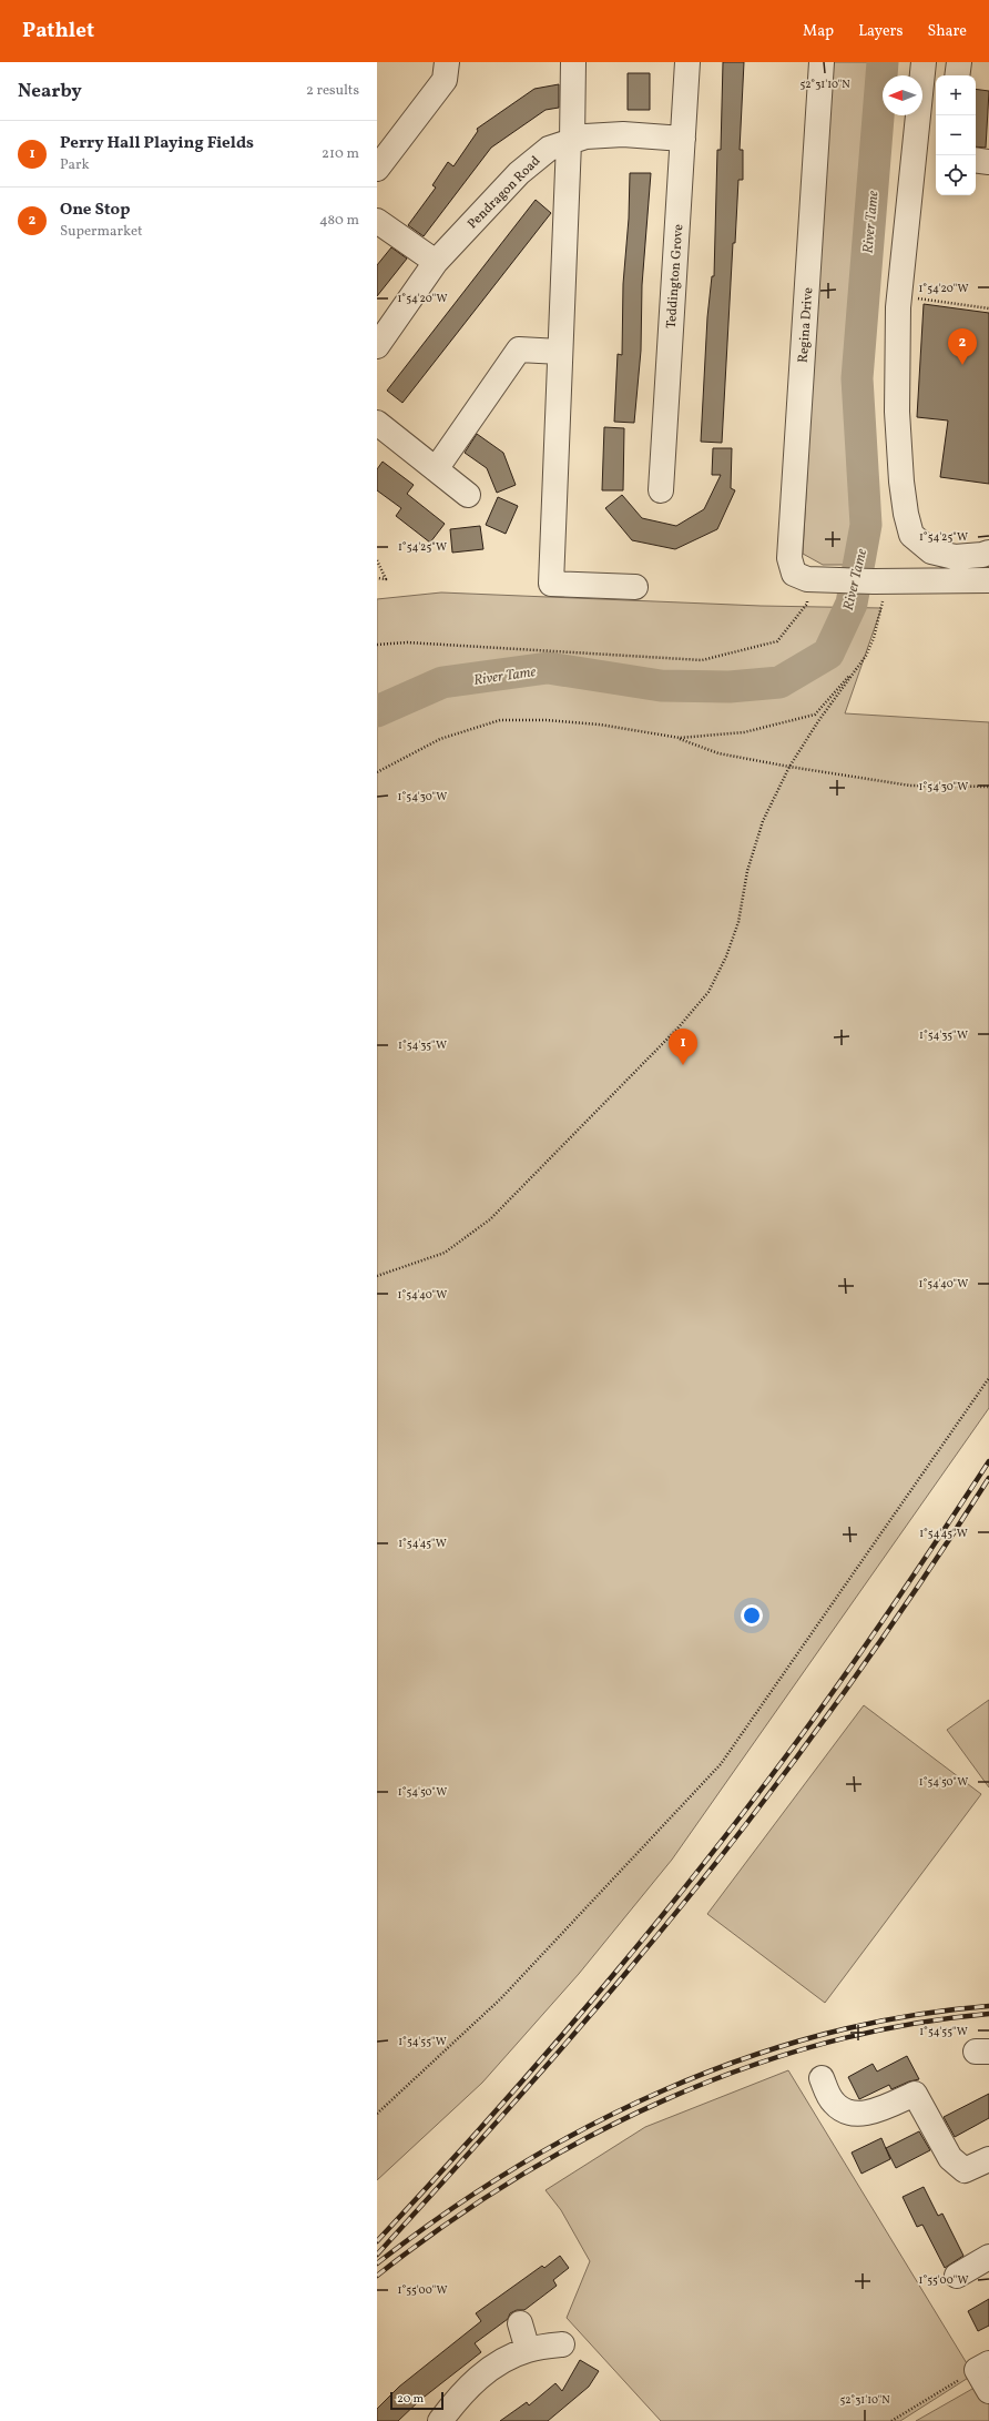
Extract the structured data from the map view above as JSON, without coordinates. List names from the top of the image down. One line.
{"streets":{"street":["Pendragon Road","Teddington Grove","Regina Drive"]},"crossings":[["Pendragon Road","Teddington Grove"]],"water":["River Tame"],"scale_bar":"20 m","north":"left","page":{"header":"Pathlet","nav":["Map","Layers","Share"],"heading":["Nearby","2 results"],"map_buttons":["+","−"],"list":[{"mark":"1","name":"Perry Hall Playing Fields","note":"Park","value":"210 m"},{"mark":"2","name":"One Stop","note":"Supermarket","value":"480 m"}],"pins":["2","1"],"scale":"20 m"},"coordinates":["52°31'10\"N","1°54'20\"W","1°54'25\"W","1°54'30\"W","1°54'35\"W","1°54'40\"W","1°54'45\"W","1°54'50\"W","1°54'55\"W","1°55'00\"W"]}
